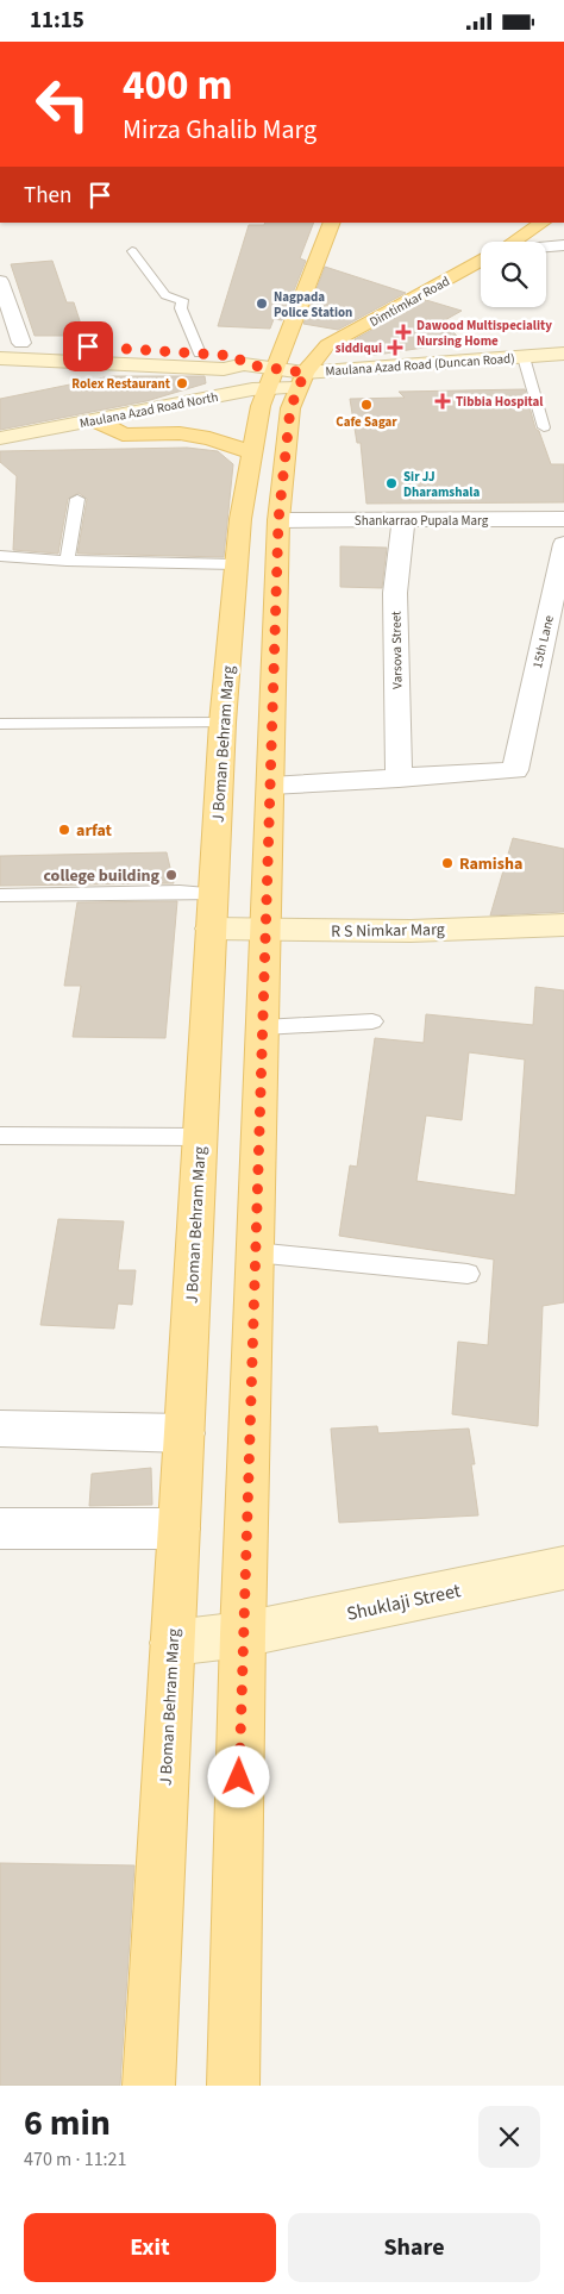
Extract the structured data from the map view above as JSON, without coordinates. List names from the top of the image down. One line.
{"streets":{"main road":["Dimtimkar Road","Maulana Azad Road (Duncan Road)","Maulana Azad Road North","J Boman Behram Marg","R S Nimkar Marg","Shuklaji Street"],"street":["Shankarrao Pupala Marg","15th Lane","Varsova Street"]},"crossings":[["Dimtimkar Road","Maulana Azad Road (Duncan Road)"],["Dimtimkar Road","Maulana Azad Road North"],["Maulana Azad Road (Duncan Road)","Maulana Azad Road North"],["Maulana Azad Road North","J Boman Behram Marg"],["Shankarrao Pupala Marg","Varsova Street"],["15th Lane","Varsova Street"],["J Boman Behram Marg","R S Nimkar Marg"],["J Boman Behram Marg","Shuklaji Street"]],"places":{"other":["Nagpada Police Station","Rolex Restaurant","Cafe Sagar","Sir JJ Dharamshala","arfat","Ramisha","college building"],"health":["Dawood Multispeciality Nursing Home","siddiqui","Tibbia Hospital"]},"page":{"status":"11:15","turn":["400 m","Mirza Ghalib Marg"],"then":"Then","heading":["6 min","470 m · 11:21"],"buttons":["Exit","Share"]}}
